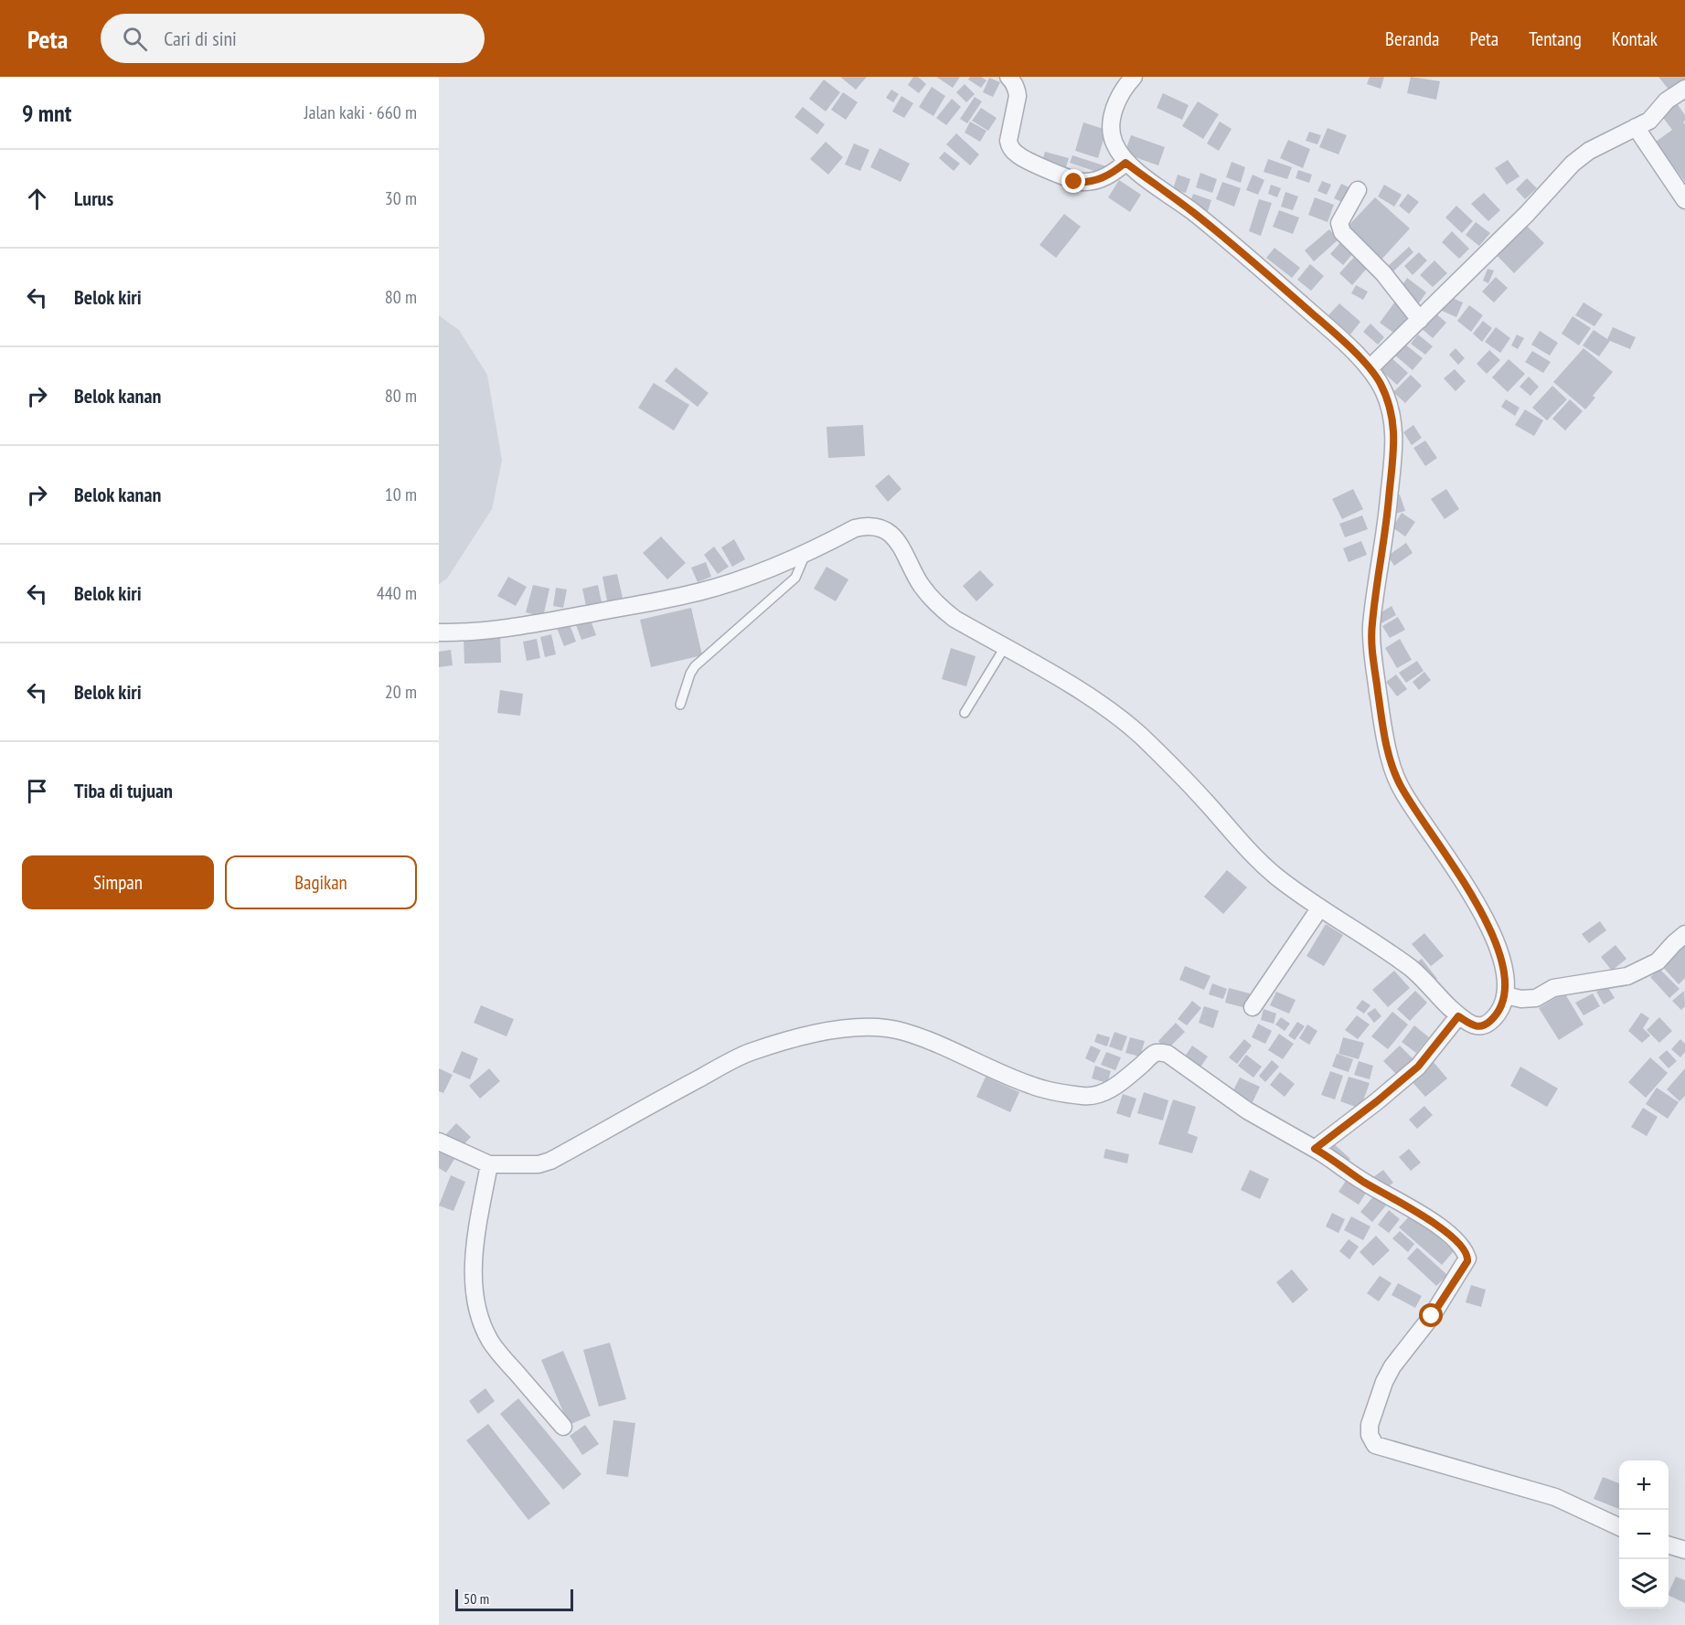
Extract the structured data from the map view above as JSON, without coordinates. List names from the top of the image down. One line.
{"scale_bar":"50 m","page":{"header":"Peta","search":"Cari di sini","nav":["Beranda","Peta","Tentang","Kontak"],"heading":["9 mnt","Jalan kaki · 660 m"],"list":[["Lurus","30 m"],["Belok kiri","80 m"],["Belok kanan","80 m"],["Belok kanan","10 m"],["Belok kiri","440 m"],["Belok kiri","20 m"],"Tiba di tujuan"],"buttons":["Simpan","Bagikan"],"map_buttons":["+","−"],"scale":"50 m"}}
